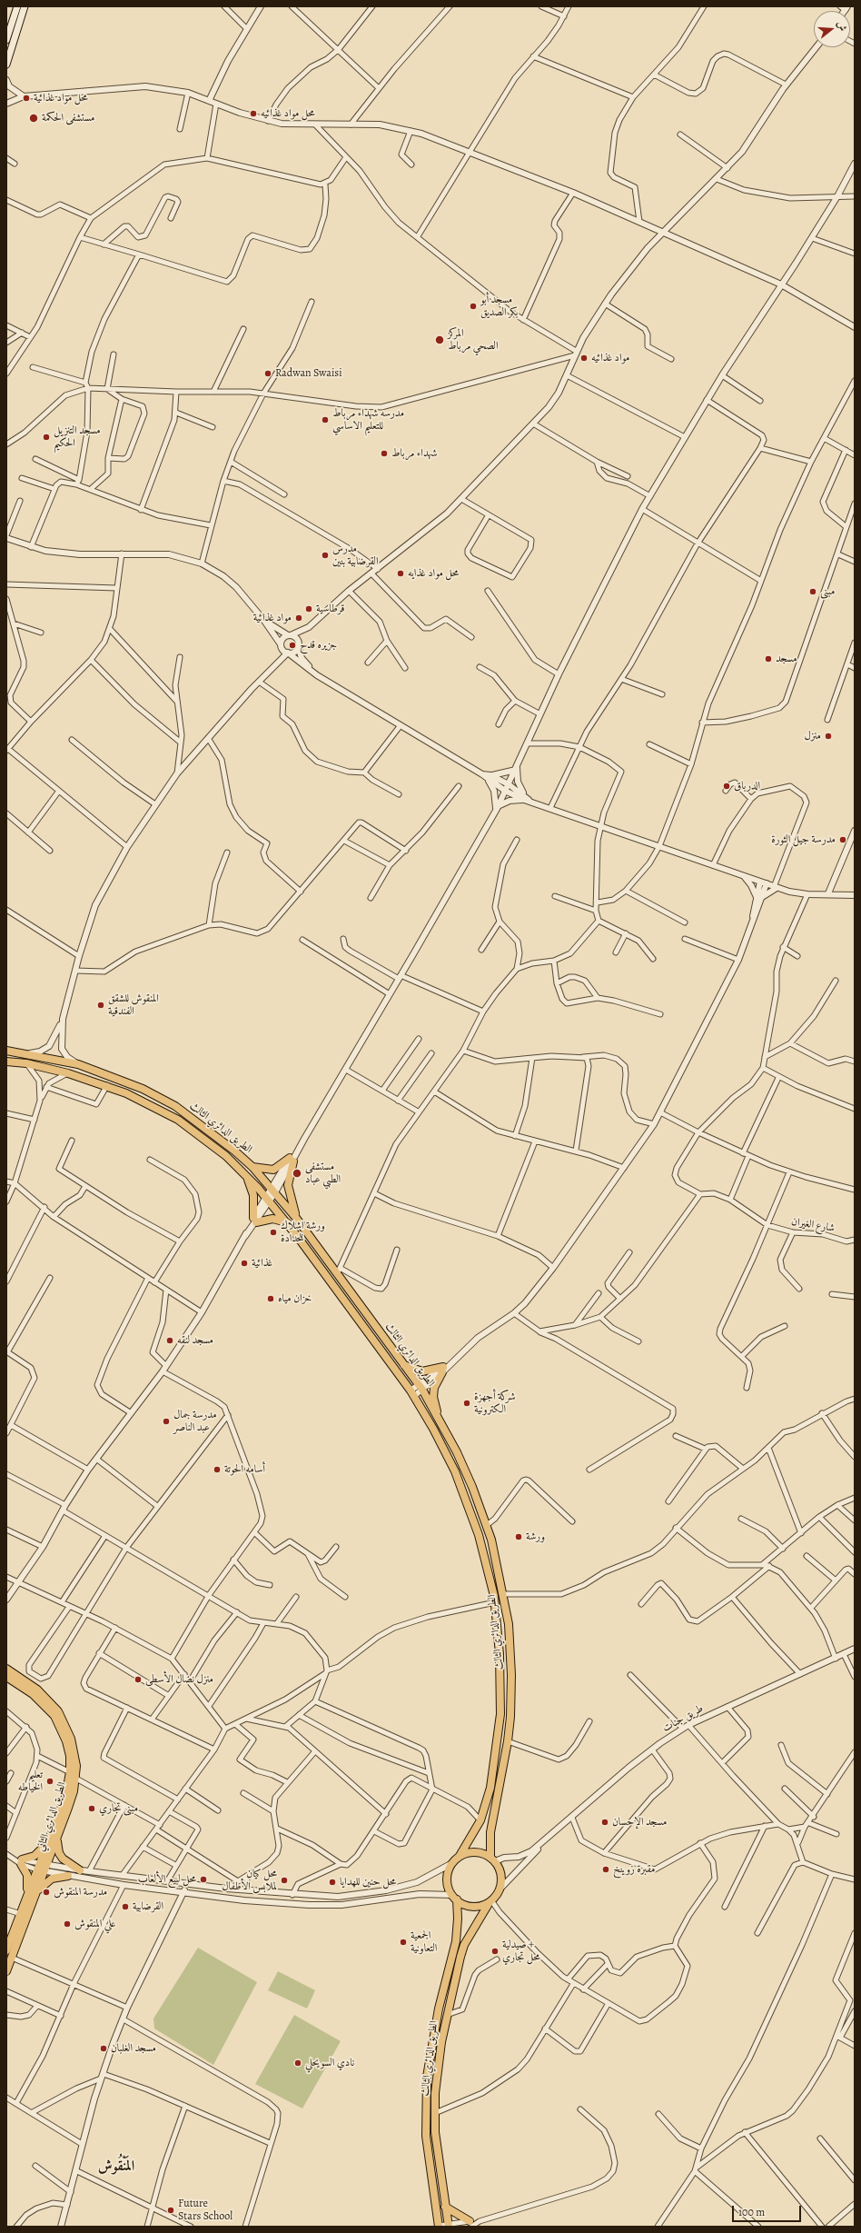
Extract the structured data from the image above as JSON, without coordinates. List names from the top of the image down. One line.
{"streets":{"main road":["الطريق الدائري الثالث","الطريق الدائري الثاني"],"street":["شارع الغيران","طريق جنات"]},"districts":["المَنْقُوش"],"places":["محل مواد غذائية","محل مواد غذائيه","مستشفى الحكمة","مسجد أبو بكر الصديق","المركز الصحي مرباط","مواد غذائيه","Radwan Swaisi","مدرسه شهداء مرباط للتعليم الاساسي","مسجد التنزيل الحكيم","شهداء مرباط","مدرس القرضابية بنين","محل مواد غذايه","مبنى","قرطاسية","مواد غذائية","جزيره قدح","مسجد","منزل","الدرباق","مدرسة جيل الثورة","المنقوش للشقق الفندقية","مستشفى الطبي عباد","ورشة اشلاك للحدادة","غذائية","خزان مياه","مسجد لنقه","شركة أجهزة الكترونية","مدرسة جمال عبد الناصر","أسامه الحوتة","ورشة","منزل نضال الأسطى","تعليم الخياطه","مبنى تجاري","مسجد الإحسان","مقبرة زوينخ","محل لبيع الألعاب","محل كيان لملابس الأطفال","محل حنين للهدايا","مدرسة المنقوش","القرضابية","علي المنقوش","الجمعية التعاونية","صيدلية + محل تجاري","مسجد الغلبان","نادي السويحلي","Future Stars School"],"scale_bar":"100 m","north":"right"}
